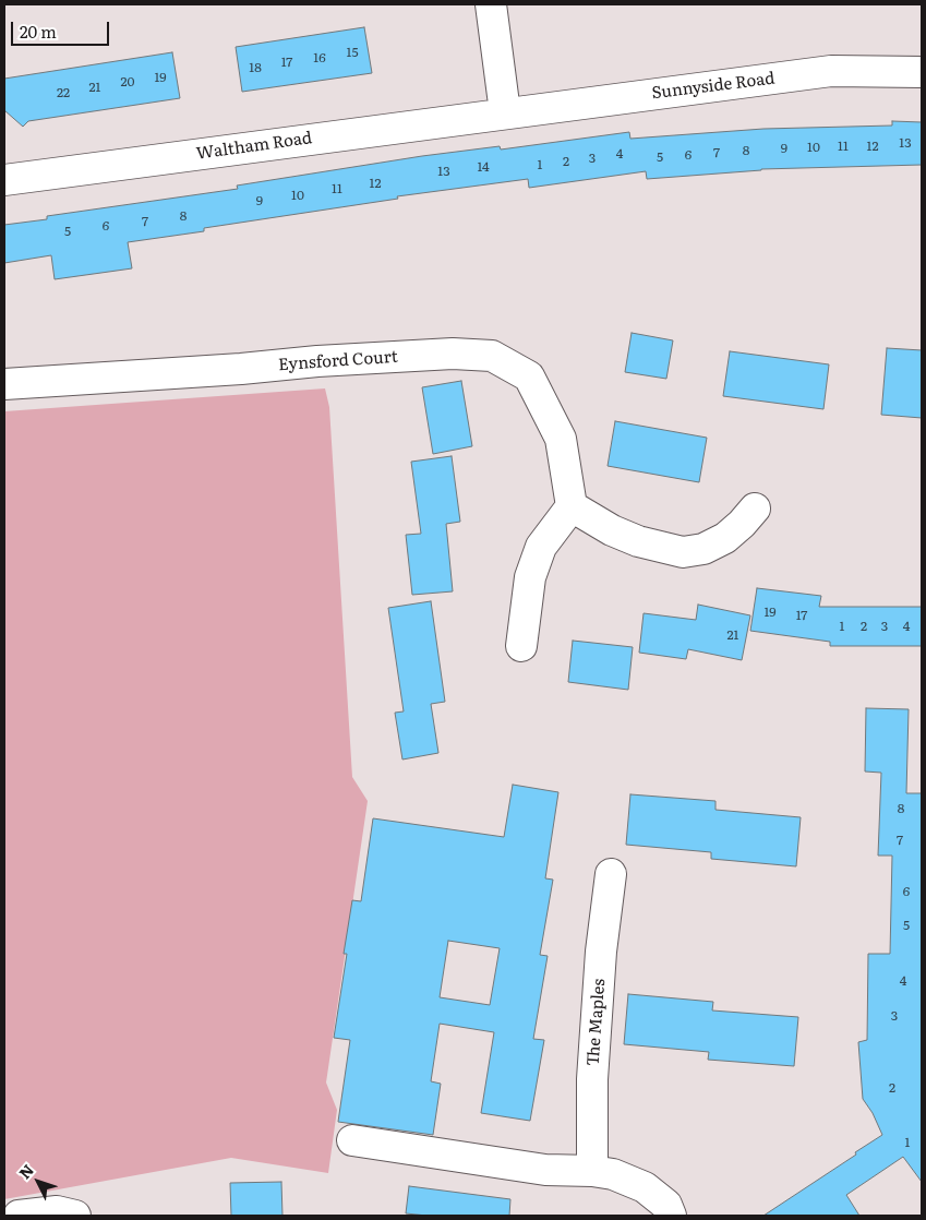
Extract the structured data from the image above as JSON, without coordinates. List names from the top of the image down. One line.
{"streets":{"street":["Sunnyside Road","Waltham Road","Eynsford Court","The Maples"]},"crossings":[["Sunnyside Road","Waltham Road"]],"house_numbers":["15","16","17","18","19","20","21","22","13","11","12","10","9","8","7","4","6","5","3","2","1","14","13","12","11","10","9","8","7","6","5","19","17","1","2","3","4","21","8","7","6","5","4","3","2","1"],"scale_bar":"20 m","north":"top left"}
